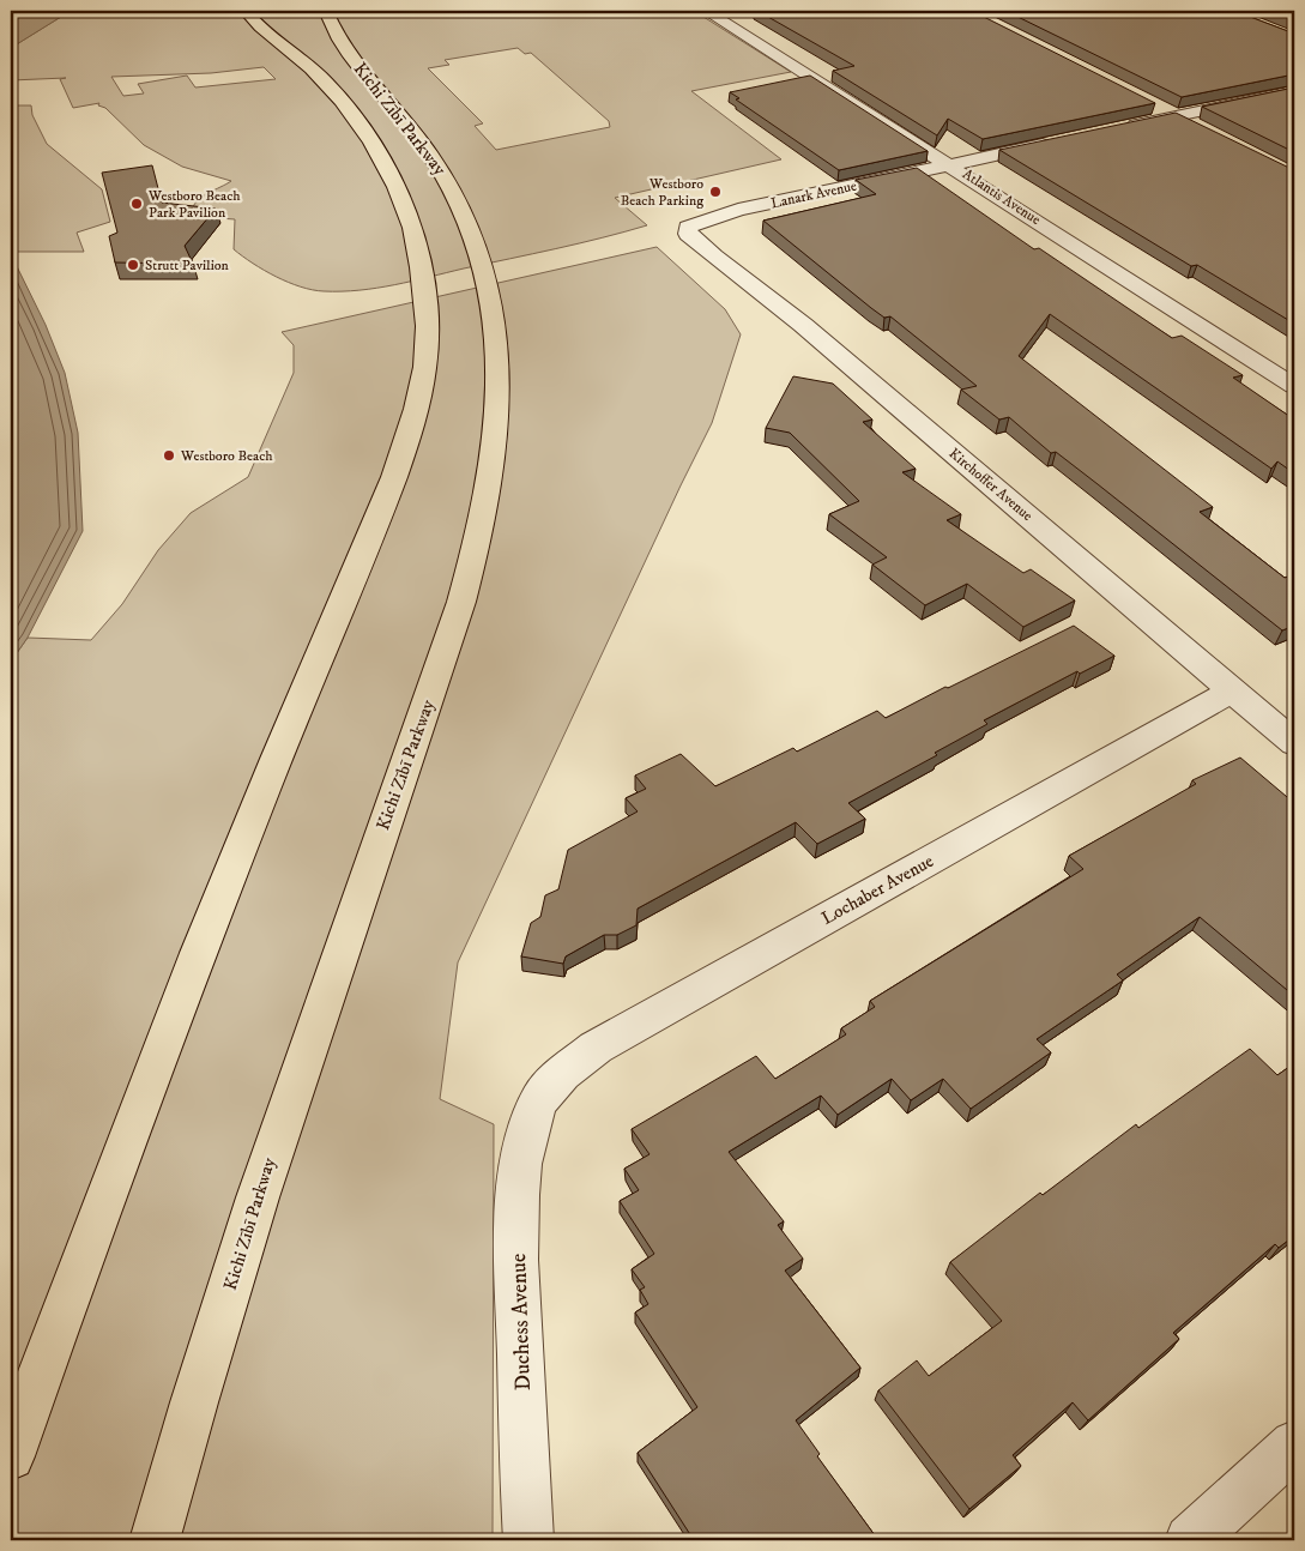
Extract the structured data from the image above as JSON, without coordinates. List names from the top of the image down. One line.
{"streets":{"highway":["Kichi Zībī Parkway"],"street":["Lanark Avenue","Atlantis Avenue","Kirchoffer Avenue","Lochaber Avenue","Duchess Avenue"]},"crossings":[["Lanark Avenue","Atlantis Avenue"],["Lanark Avenue","Kirchoffer Avenue"],["Kirchoffer Avenue","Lochaber Avenue"],["Lochaber Avenue","Duchess Avenue"]],"places":["Westboro Beach Parking","Westboro Beach Park Pavilion","Strutt Pavilion","Westboro Beach"]}
